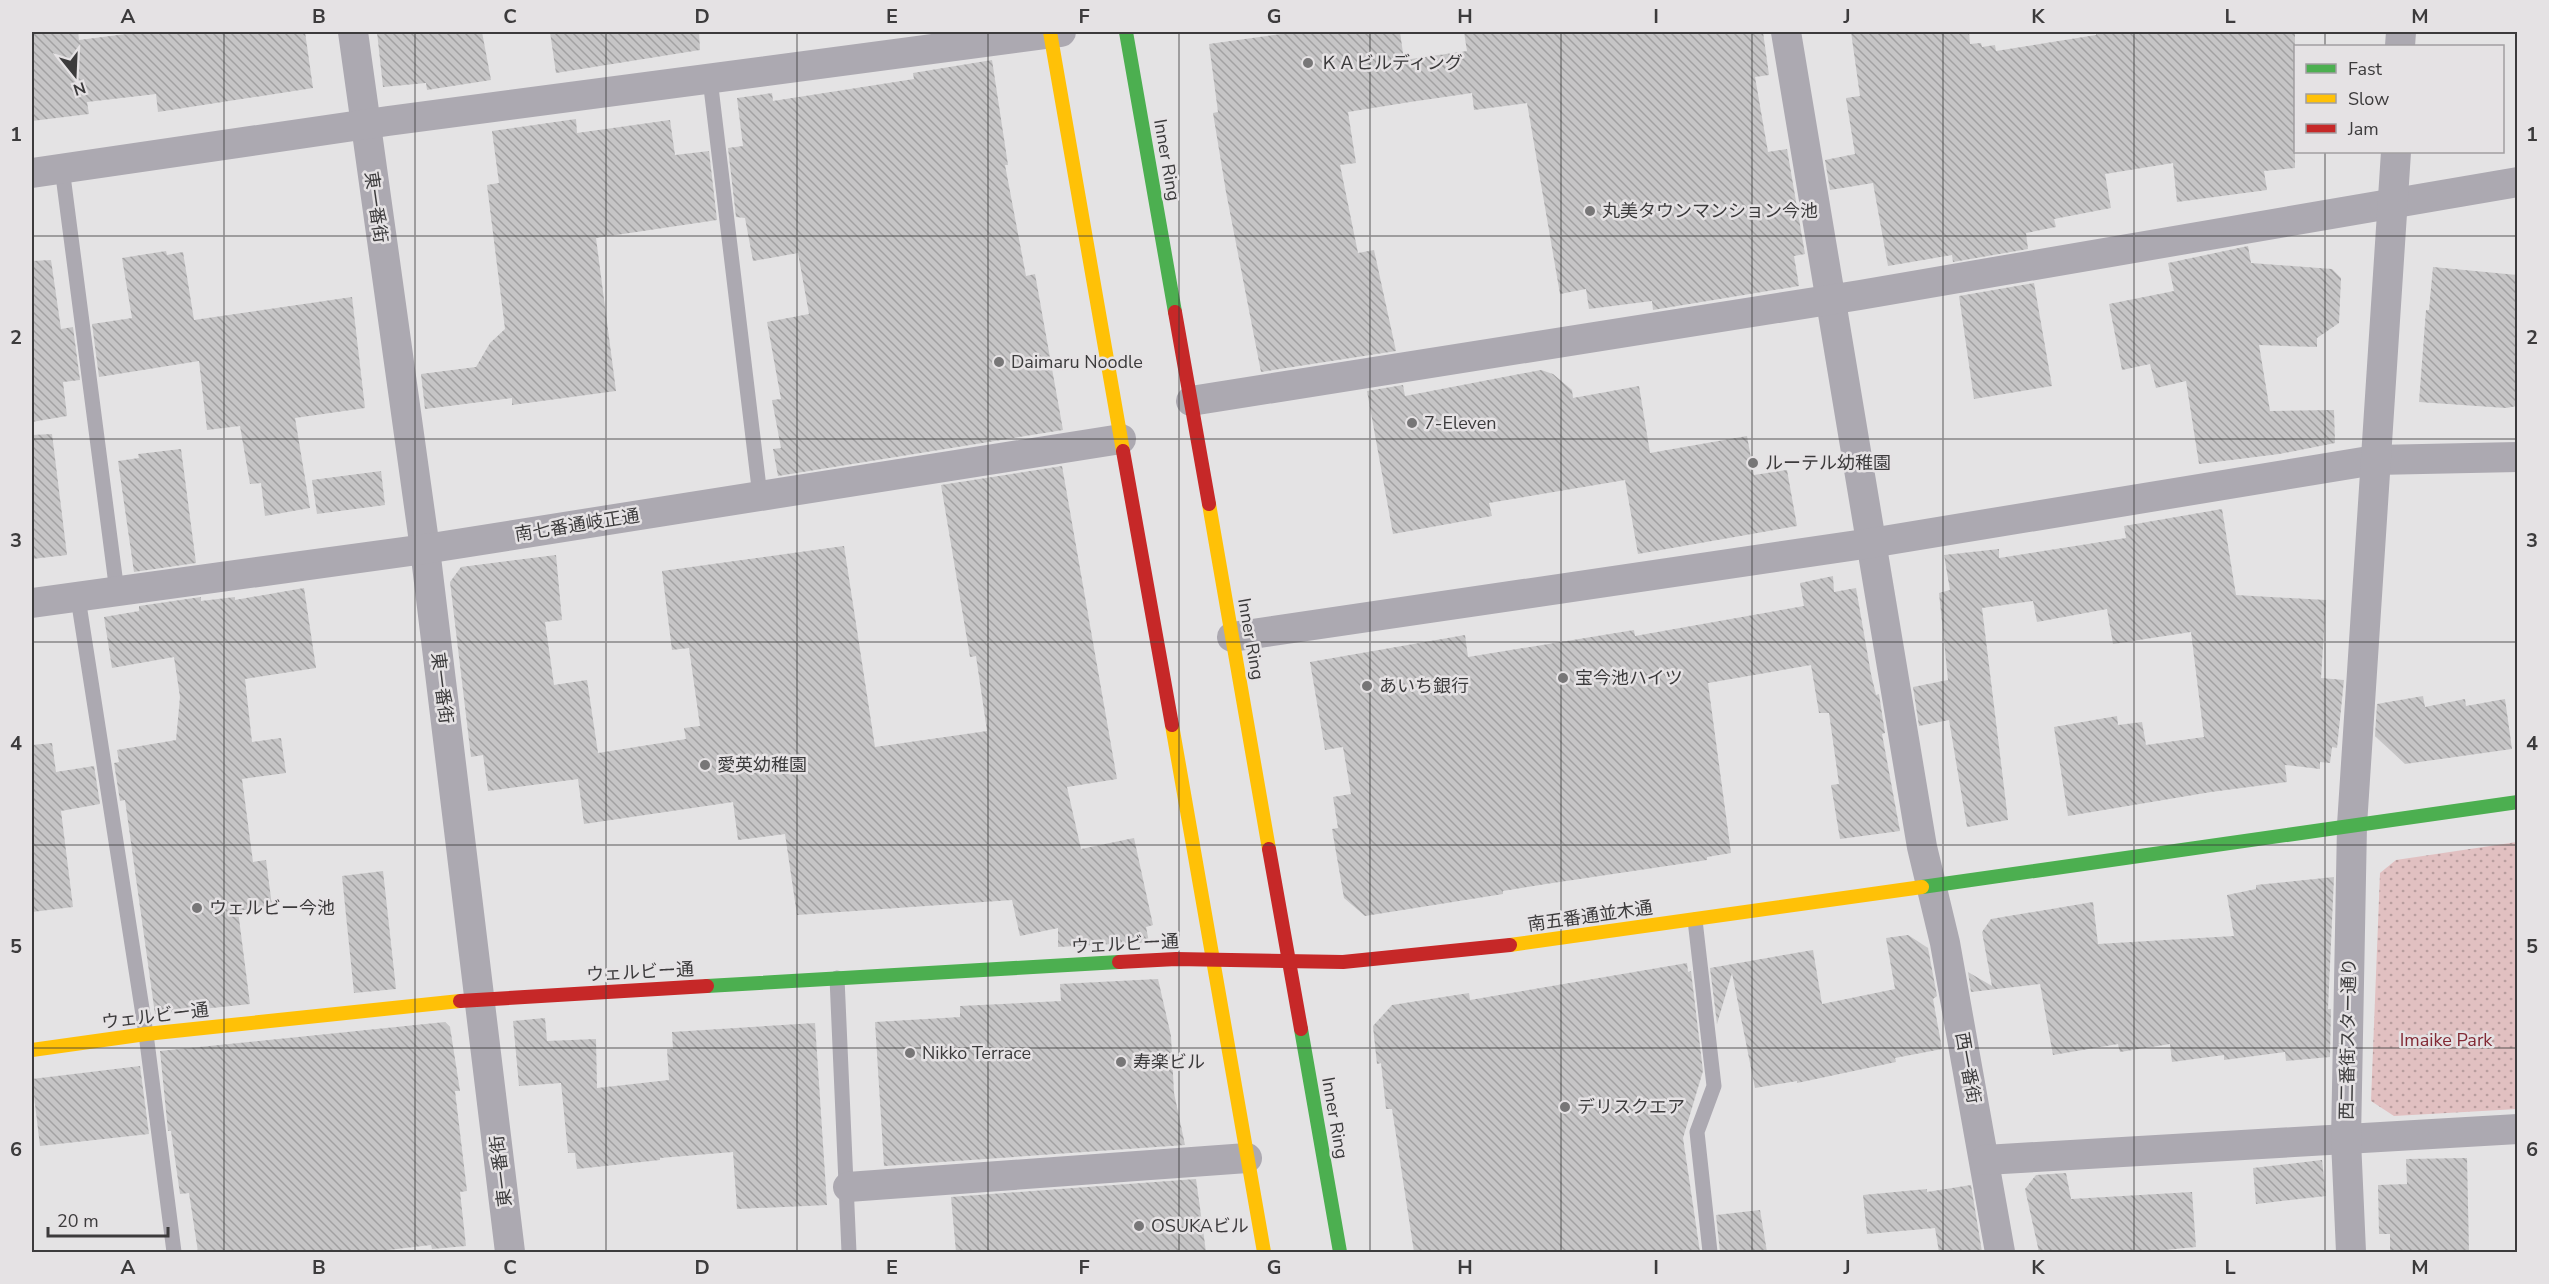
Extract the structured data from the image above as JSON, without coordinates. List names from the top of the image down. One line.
{"streets":{"street":["Inner Ring","東一番街","南七番通岐正通","南五番通並木通","ウェルビー通","西二番街スター通り","西一番街"]},"crossings":[["Inner Ring","南五番通並木通"],["東一番街","南七番通岐正通"],["東一番街","ウェルビー通"],["南五番通並木通","ウェルビー通"],["南五番通並木通","西二番街スター通り"],["南五番通並木通","西一番街"]],"parks":["Imaike Park"],"places":["ＫＡビルディング","丸美タウンマンション今池","Daimaru Noodle","7-Eleven","ルーテル幼稚園","宝今池ハイツ","あいち銀行","愛英幼稚園","ウェルビー今池","Nikko Terrace","寿楽ビル","デリスクエア","OSUKAビル"],"legend":["Fast","Slow","Jam"],"scale_bar":"20 m","north":"bottom","grid":{"columns":["A","B","C","D","E","F","G","H","I","J","K","L","M"],"rows":["1","2","3","4","5","6"]}}
